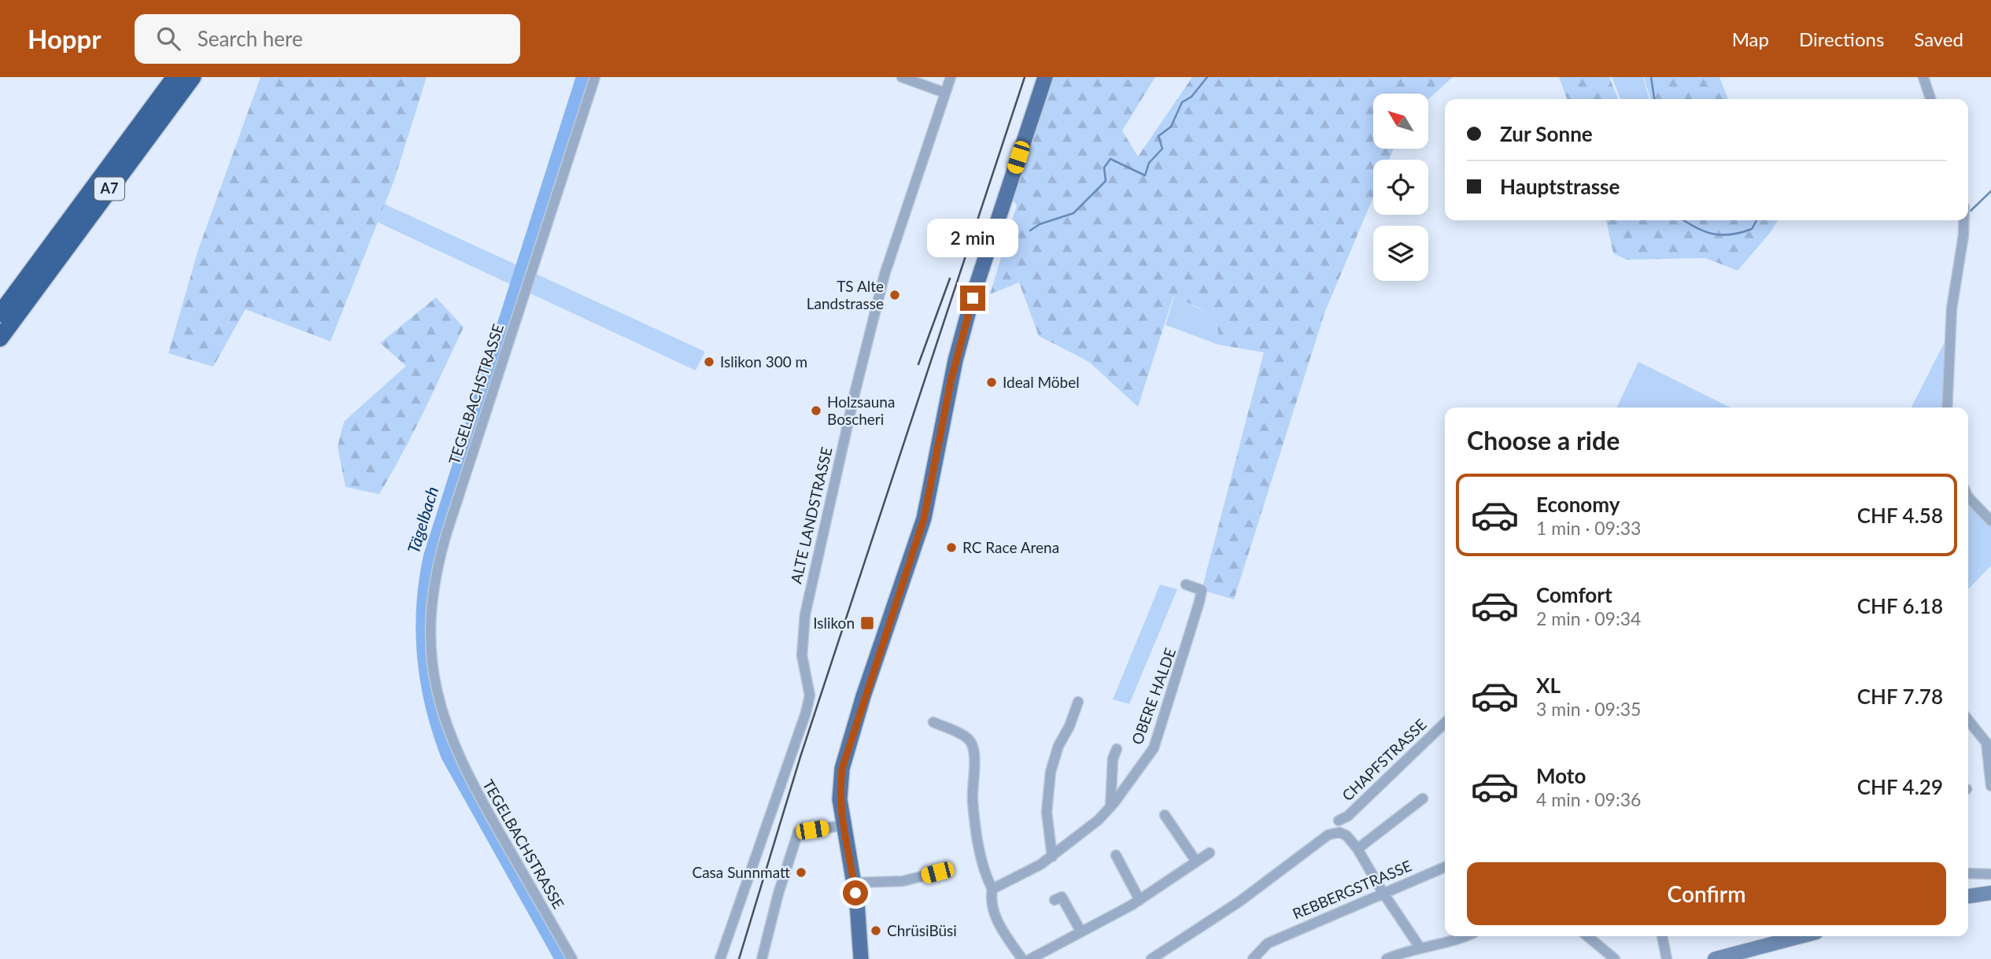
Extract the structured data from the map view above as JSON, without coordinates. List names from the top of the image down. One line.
{"streets":{"highway":["A7"],"street":["TEGELBACHSTRASSE","ALTE LANDSTRASSE","OBERE HALDE","CHAPFSTRASSE","REBBERGSTRASSE"]},"water":["Tägelbach"],"places":{"other":["TS Alte Landstrasse","Islikon 300 m","Ideal Möbel","Holzsauna Boscheri","RC Race Arena","Casa Sunnmatt","ChrüsiBüsi"],"transit":["Islikon"]},"north":"top left","page":{"header":"Hoppr","search":"Search here","nav":["Map","Directions","Saved"],"banner":["Zur Sonne","Hauptstrasse"],"bubble":"2 min","heading":"Choose a ride","list":[{"name":"Economy","note":"1 min · 09:33","value":"CHF 4.58"},{"name":"Comfort","note":"2 min · 09:34","value":"CHF 6.18"},{"name":"XL","note":"3 min · 09:35","value":"CHF 7.78"},{"name":"Moto","note":"4 min · 09:36","value":"CHF 4.29"}],"buttons":"Confirm"}}
